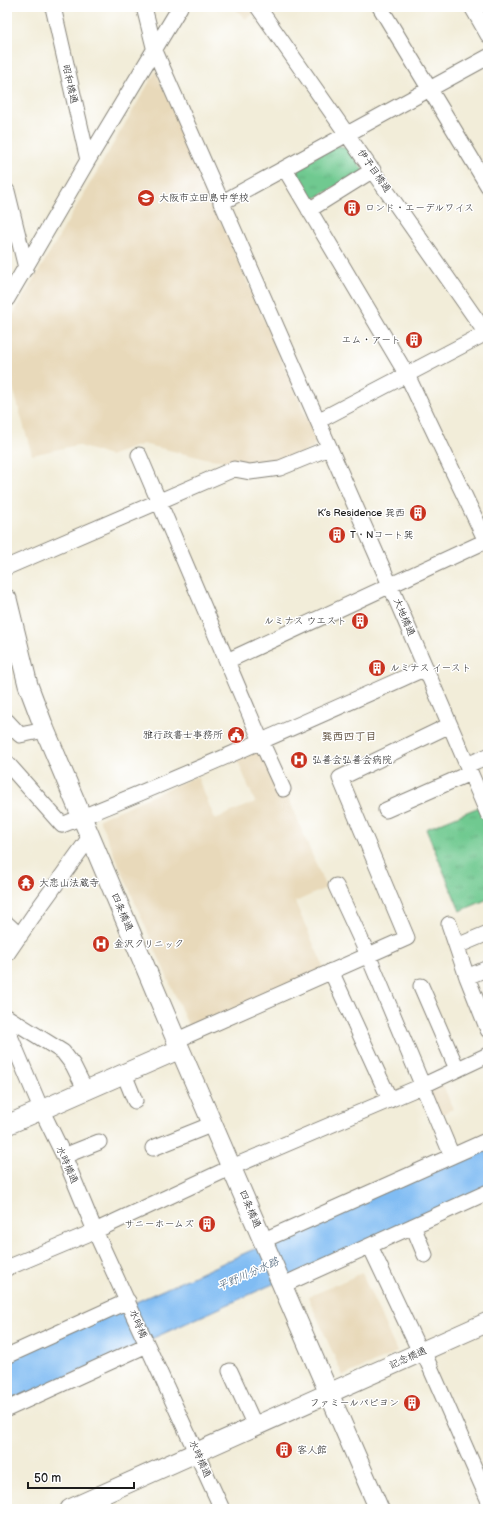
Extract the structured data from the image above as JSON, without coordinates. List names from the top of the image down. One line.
{"streets":{"street":["昭和橋通","伊予目橋通","大地橋通","四条橋通","水時橋通","水時橋","記念橋通"]},"crossings":[["水時橋通","水時橋"],["水時橋通","記念橋通"]],"districts":["巽西四丁目"],"water":["平野川分水路"],"places":{"school or university":["大阪市立田島中学校"],"building":["ロンド・エーデルワイス","エム・アート","K’s Residence 巽西","T・Nコート巽","ルミナス ウエスト","ルミナス イースト","サニーホームズ","ファミールパピヨン","客人館"],"public building":["雅行政書士事務所"],"hospital":["弘善会弘善会病院","金沢クリニック"],"temple":["大悲山法蔵寺"]},"scale_bar":"50 m"}
